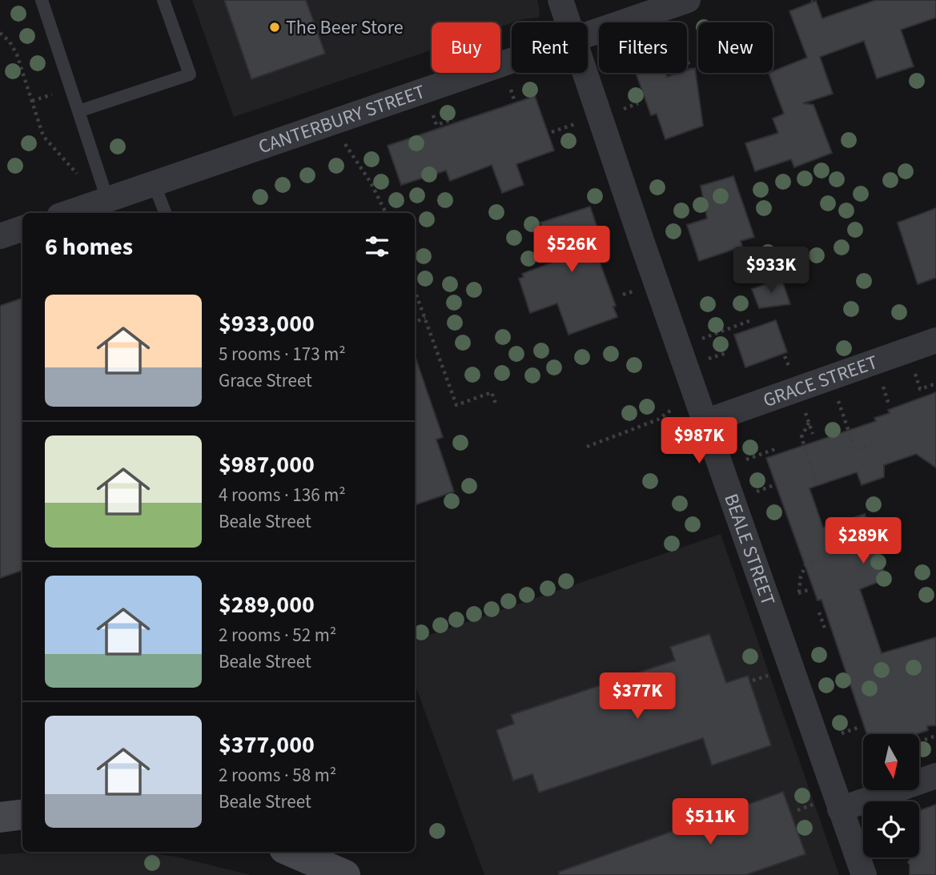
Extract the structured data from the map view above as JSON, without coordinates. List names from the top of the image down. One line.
{"streets":{"street":["CANTERBURY STREET","GRACE STREET","BEALE STREET"]},"crossings":[["GRACE STREET","BEALE STREET"]],"places":["The Beer Store"],"north":"bottom","page":{"chip":["Buy","Rent","Filters","New"],"heading":"6 homes","price":["$526K","$933K","$987K","$289K","$377K","$511K"],"list":[{"name":"$933,000","note":"5 rooms · 173 m² · Grace Street"},{"name":"$987,000","note":"4 rooms · 136 m² · Beale Street"},{"name":"$289,000","note":"2 rooms · 52 m² · Beale Street"},{"name":"$377,000","note":"2 rooms · 58 m² · Beale Street"}]}}
